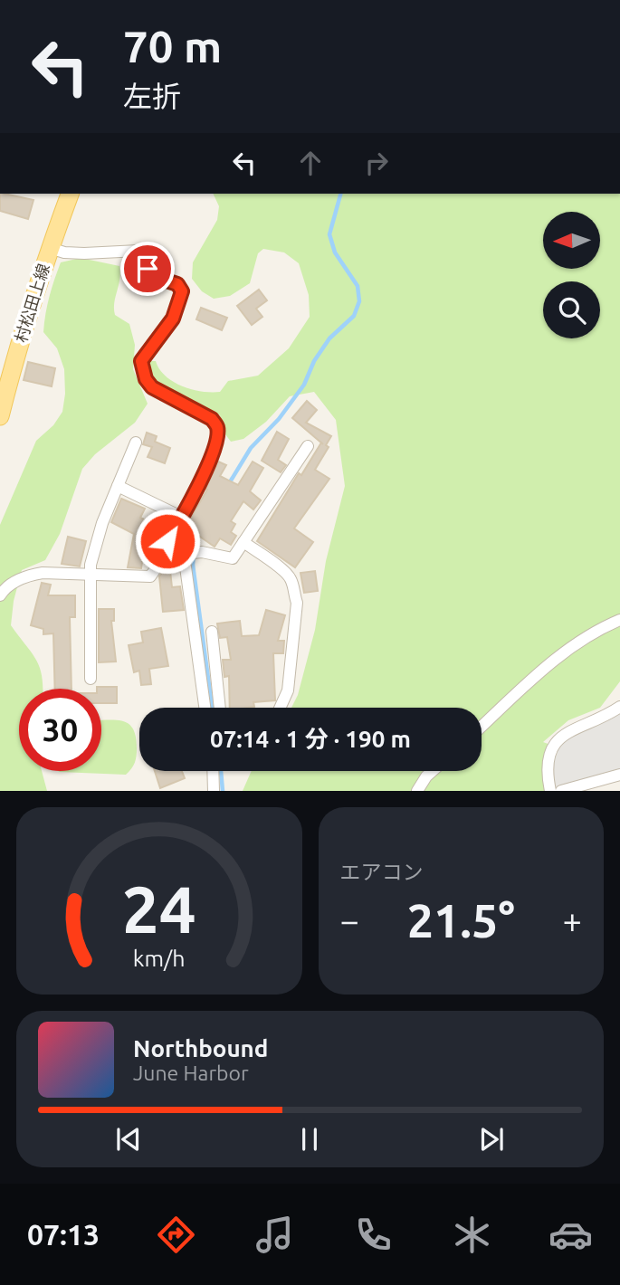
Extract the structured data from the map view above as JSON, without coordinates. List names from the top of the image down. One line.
{"streets":{"main road":["村松田上線"]},"north":"left","page":{"turn":["70 m","左折"],"limit":"30","trip":"07:14 · 1 分 · 190 m","tile":"エアコン","heat":["−","21.5°","+"],"song":["Northbound","June Harbor"],"tabs":"07:13","gauge":["24","km/h"]}}
